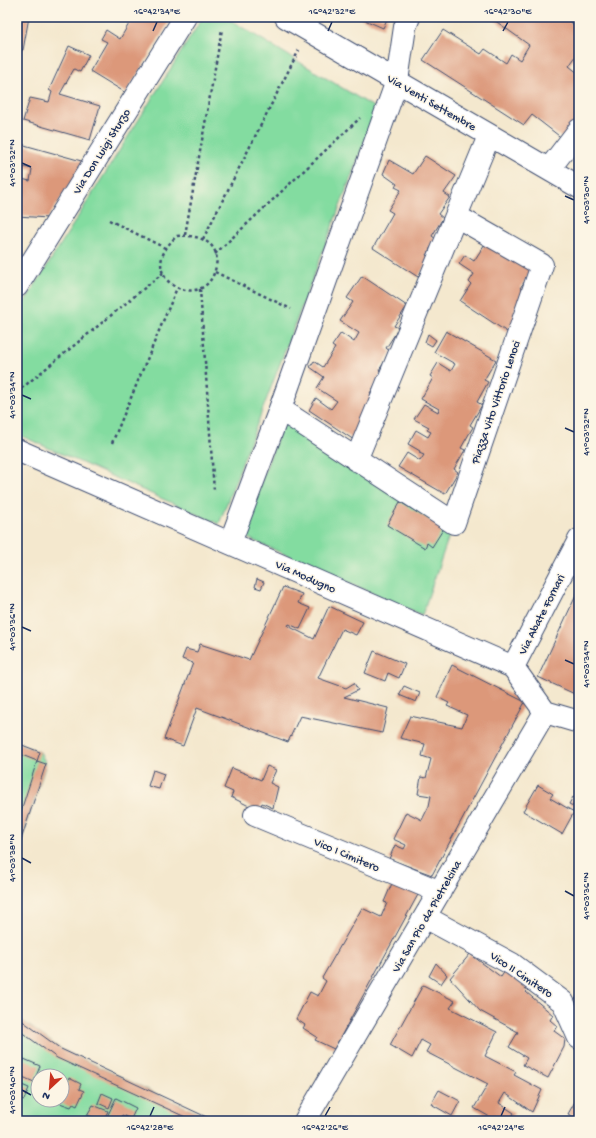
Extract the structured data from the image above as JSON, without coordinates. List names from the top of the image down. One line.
{"streets":{"street":["Via Venti Settembre","Via Don Luigi Sturzo","Piazza Vito Vittorio Lenoci","Via Modugno","Via Abate Fornari","Vico I Cimitero","Via San Pio da Pietrelcina","Vico II Cimitero"]},"crossings":[["Via Modugno","Via Abate Fornari"],["Via Modugno","Via San Pio da Pietrelcina"],["Vico I Cimitero","Via San Pio da Pietrelcina"],["Via San Pio da Pietrelcina","Vico II Cimitero"]],"north":"bottom left","coordinates":["16°42'34\"E","16°42'32\"E","16°42'30\"E","41°03'32\"N","41°03'30\"N","41°03'34\"N","41°03'36\"N","41°03'38\"N","41°03'40\"N","16°42'28\"E","16°42'26\"E","16°42'24\"E"]}
